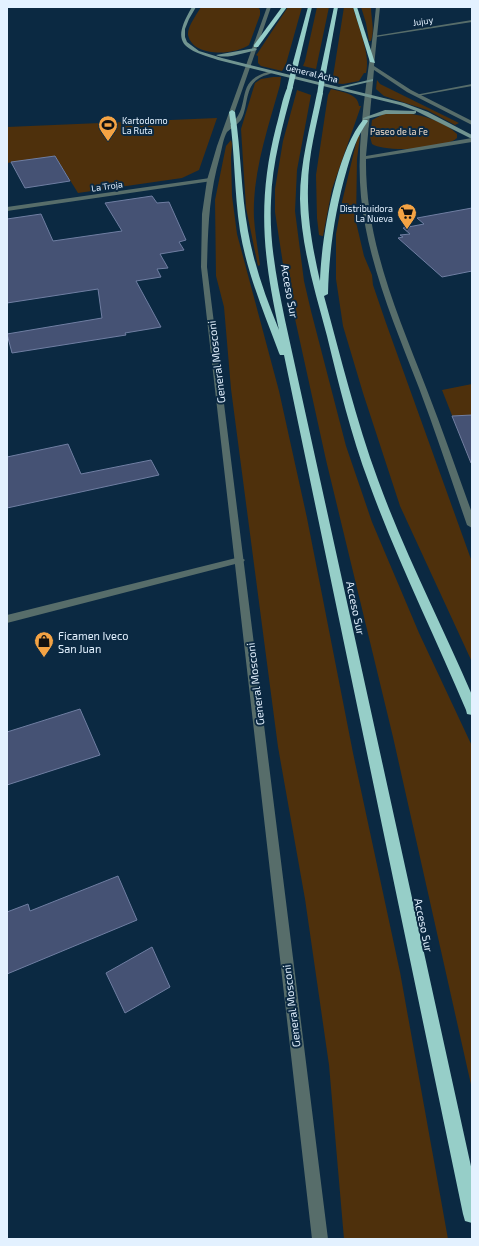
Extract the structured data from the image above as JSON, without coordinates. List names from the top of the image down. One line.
{"streets":{"highway":["Acceso Sur"],"main road":["General Acha"],"street":["Jujuy","La Troja","General Mosconi"]},"crossings":[["La Troja","General Mosconi"]],"parks":["Paseo de la Fe"],"places":{"sports":["Kartodomo La Ruta"],"supermarket":["Distribuidora La Nueva"],"shop":["Ficamen Iveco San Juan"]}}
